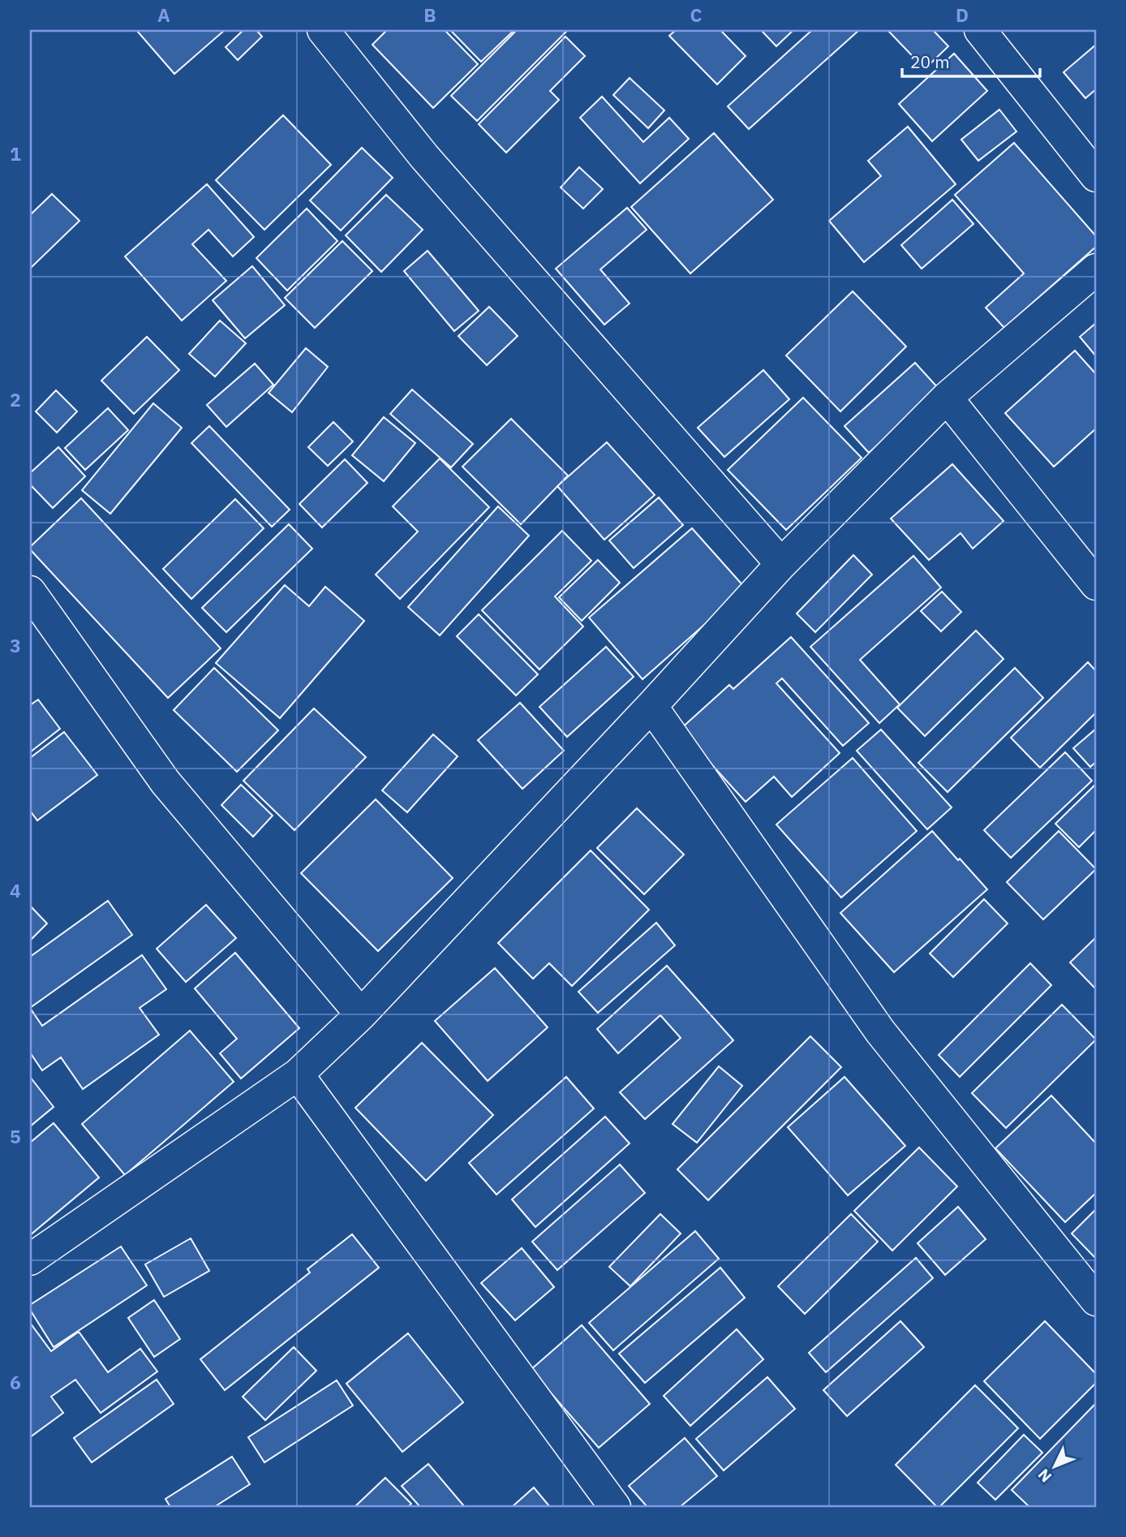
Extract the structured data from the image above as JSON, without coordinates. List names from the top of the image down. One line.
{"scale_bar":"20 m","north":"bottom left","grid":{"columns":["A","B","C","D"],"rows":["1","2","3","4","5","6"]}}
